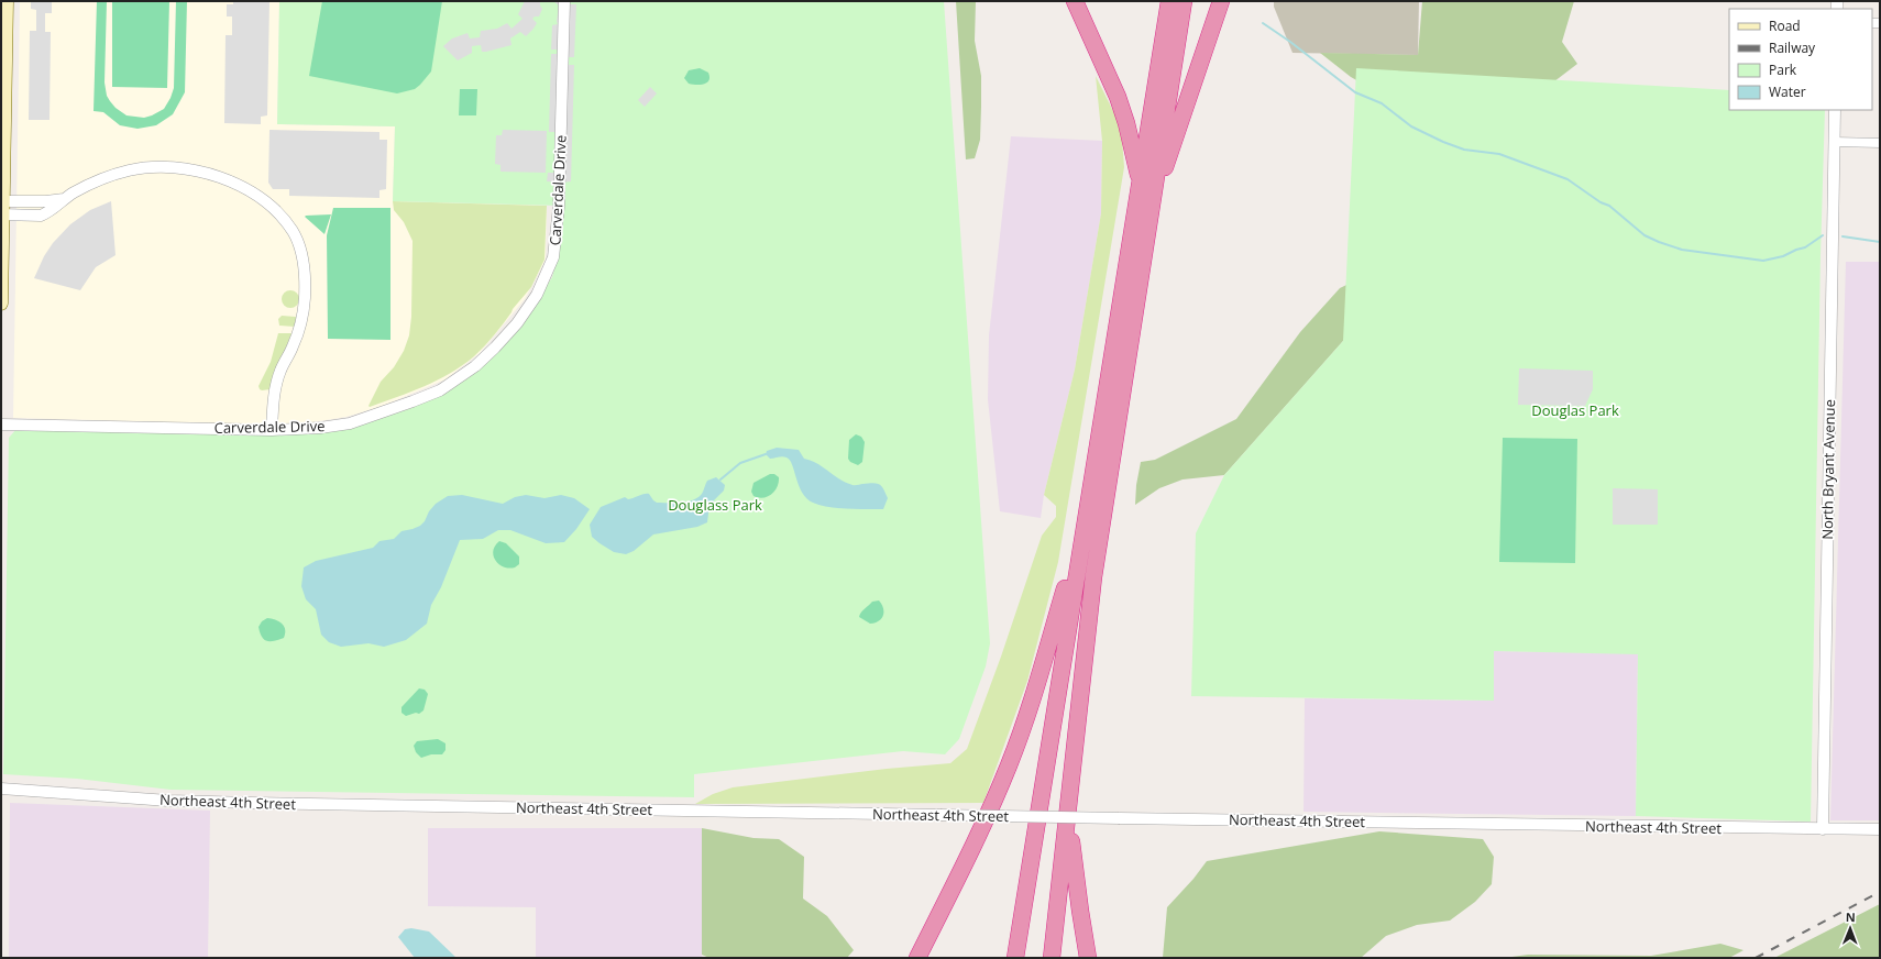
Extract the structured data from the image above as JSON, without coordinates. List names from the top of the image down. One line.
{"streets":{"street":["Carverdale Drive","North Bryant Avenue","Northeast 4th Street"]},"crossings":[["North Bryant Avenue","Northeast 4th Street"]],"parks":["Douglas Park","Douglass Park"],"legend":["Road","Railway","Park","Water"],"north":"top"}
